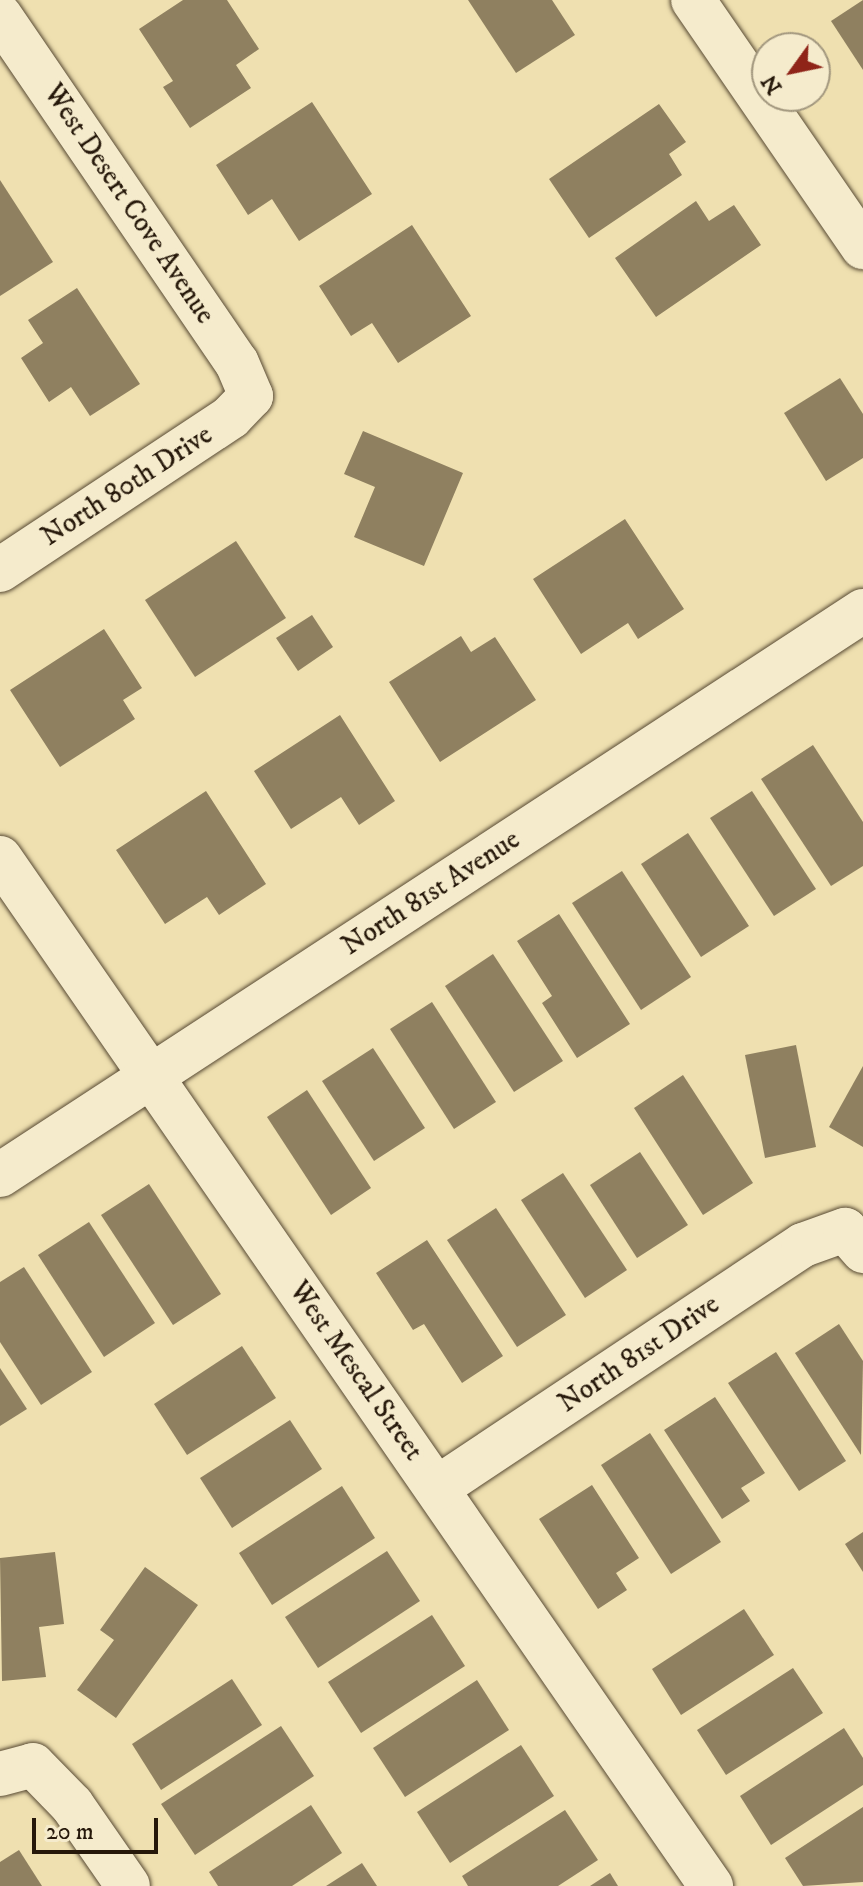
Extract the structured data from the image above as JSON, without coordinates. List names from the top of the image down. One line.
{"streets":{"street":["West Desert Cove Avenue","North 80th Drive","North 81st Avenue","North 81st Drive","West Mescal Street"]},"crossings":[["West Desert Cove Avenue","North 80th Drive"],["North 81st Avenue","West Mescal Street"],["North 81st Drive","West Mescal Street"]],"scale_bar":"20 m","north":"bottom left"}
